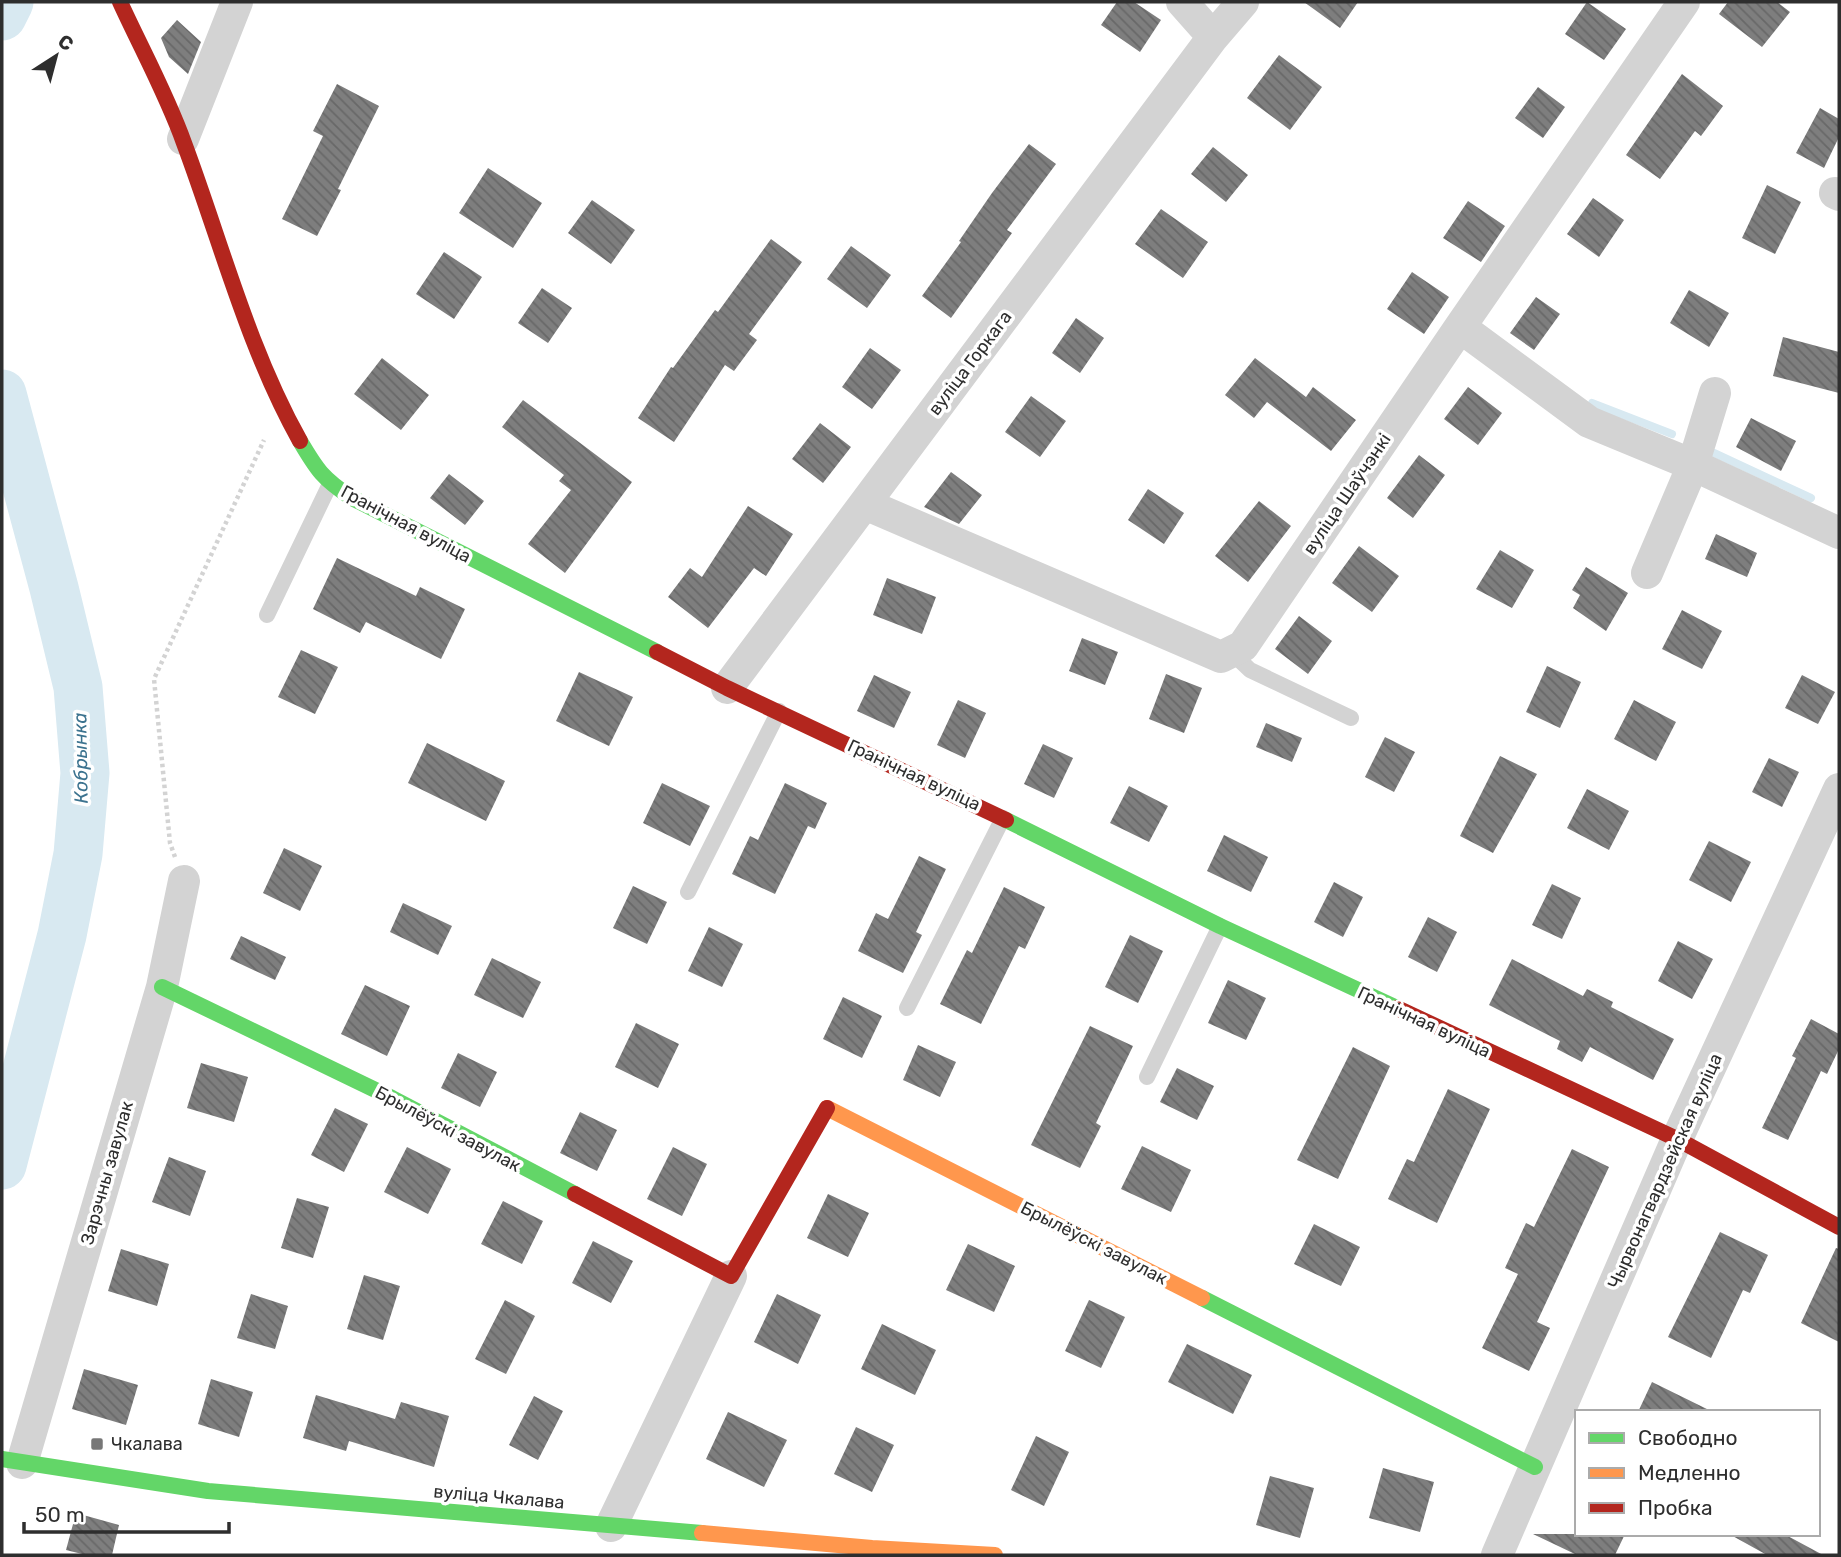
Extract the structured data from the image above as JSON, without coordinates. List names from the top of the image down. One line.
{"streets":{"main road":["Гранічная вуліца","Брылёўскі завулак","вуліца Чкалава"],"street":["вуліца Горкага","вуліца Шаўчэнкі","Чырвонагвардзейская вуліца","Зарэчны завулак"]},"crossings":[["вуліца Горкага","Гранічная вуліца"],["Гранічная вуліца","Чырвонагвардзейская вуліца"],["Брылёўскі завулак","Чырвонагвардзейская вуліца"],["Брылёўскі завулак","Зарэчны завулак"],["Брылёўскі завулак","вуліца Чкалава"],["Зарэчны завулак","вуліца Чкалава"]],"water":["Кобрынка"],"places":{"transit":["Чкалава"]},"legend":["Свободно","Медленно","Пробка"],"scale_bar":"50 m","north":"top right"}
